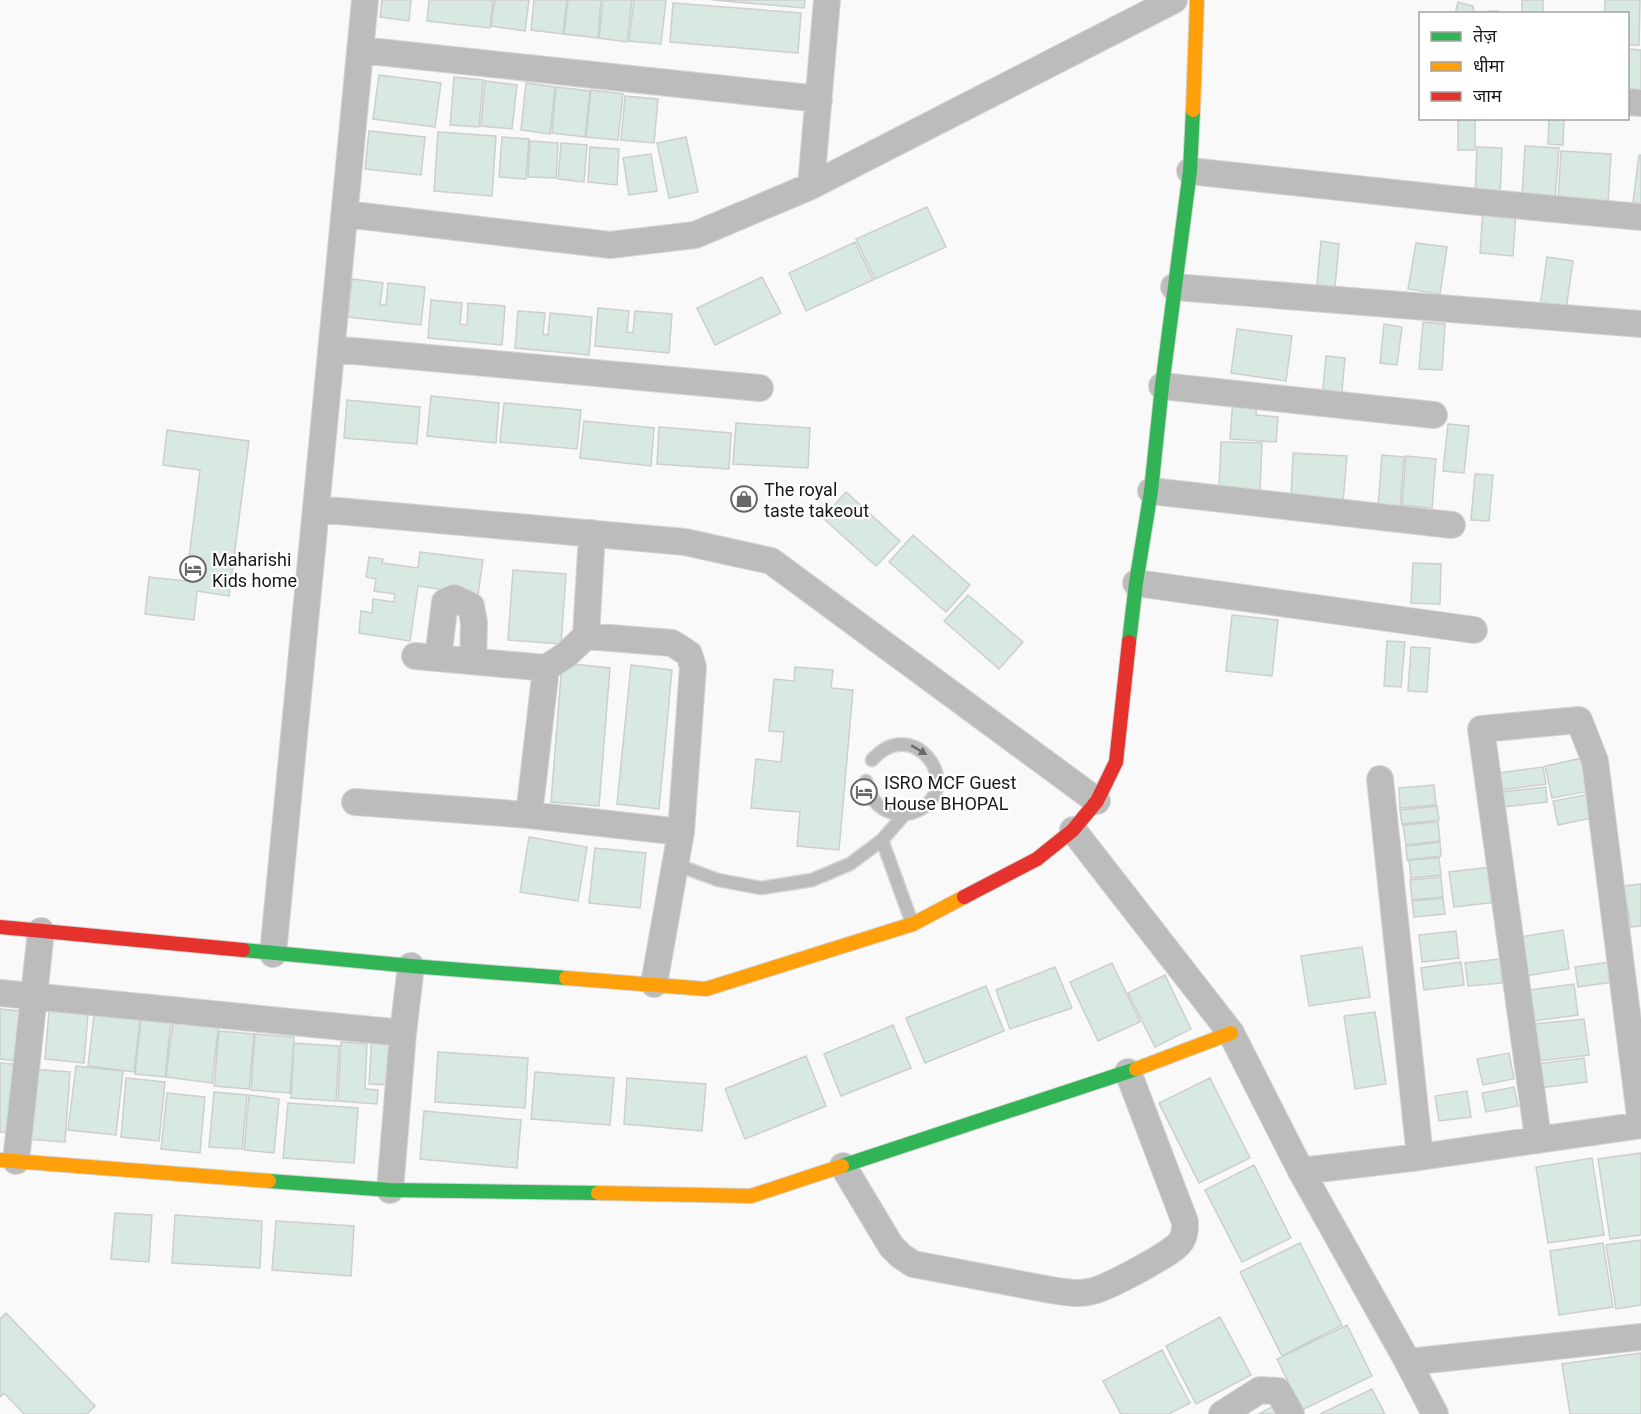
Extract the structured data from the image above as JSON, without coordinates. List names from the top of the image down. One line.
{"places":{"shop":["The royal taste takeout"],"hotel":["Maharishi Kids home","ISRO MCF Guest House BHOPAL"]},"legend":["तेज़","धीमा","जाम"]}
